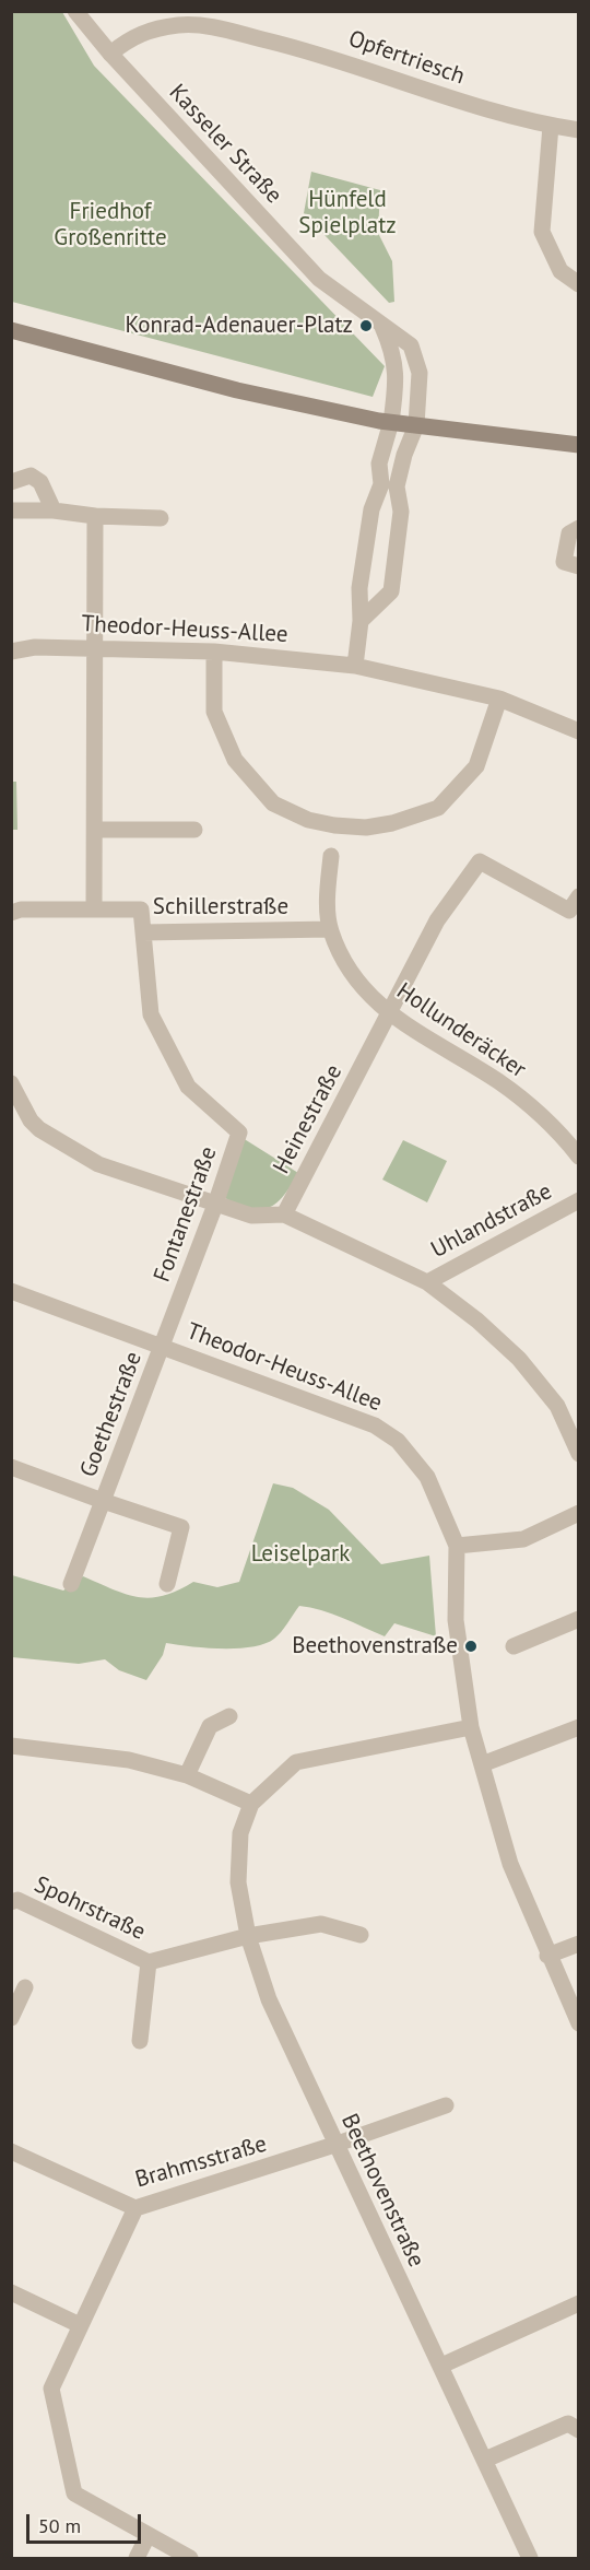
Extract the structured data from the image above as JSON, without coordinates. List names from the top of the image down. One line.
{"streets":{"street":["Opfertriesch","Kasseler Straße","Theodor-Heuss-Allee","Schillerstraße","Hollunderäcker","Heinestraße","Fontanestraße","Uhlandstraße","Goethestraße","Spohrstraße","Brahmsstraße","Beethovenstraße"]},"crossings":[["Opfertriesch","Kasseler Straße"],["Theodor-Heuss-Allee","Fontanestraße"],["Theodor-Heuss-Allee","Goethestraße"],["Theodor-Heuss-Allee","Beethovenstraße"],["Schillerstraße","Hollunderäcker"],["Schillerstraße","Fontanestraße"],["Hollunderäcker","Heinestraße"],["Heinestraße","Uhlandstraße"],["Fontanestraße","Goethestraße"],["Spohrstraße","Beethovenstraße"],["Brahmsstraße","Beethovenstraße"]],"parks":["Hünfeld Spielplatz","Friedhof Großenritte","Leiselpark"],"places":["Konrad-Adenauer-Platz","Beethovenstraße"],"scale_bar":"50 m"}
